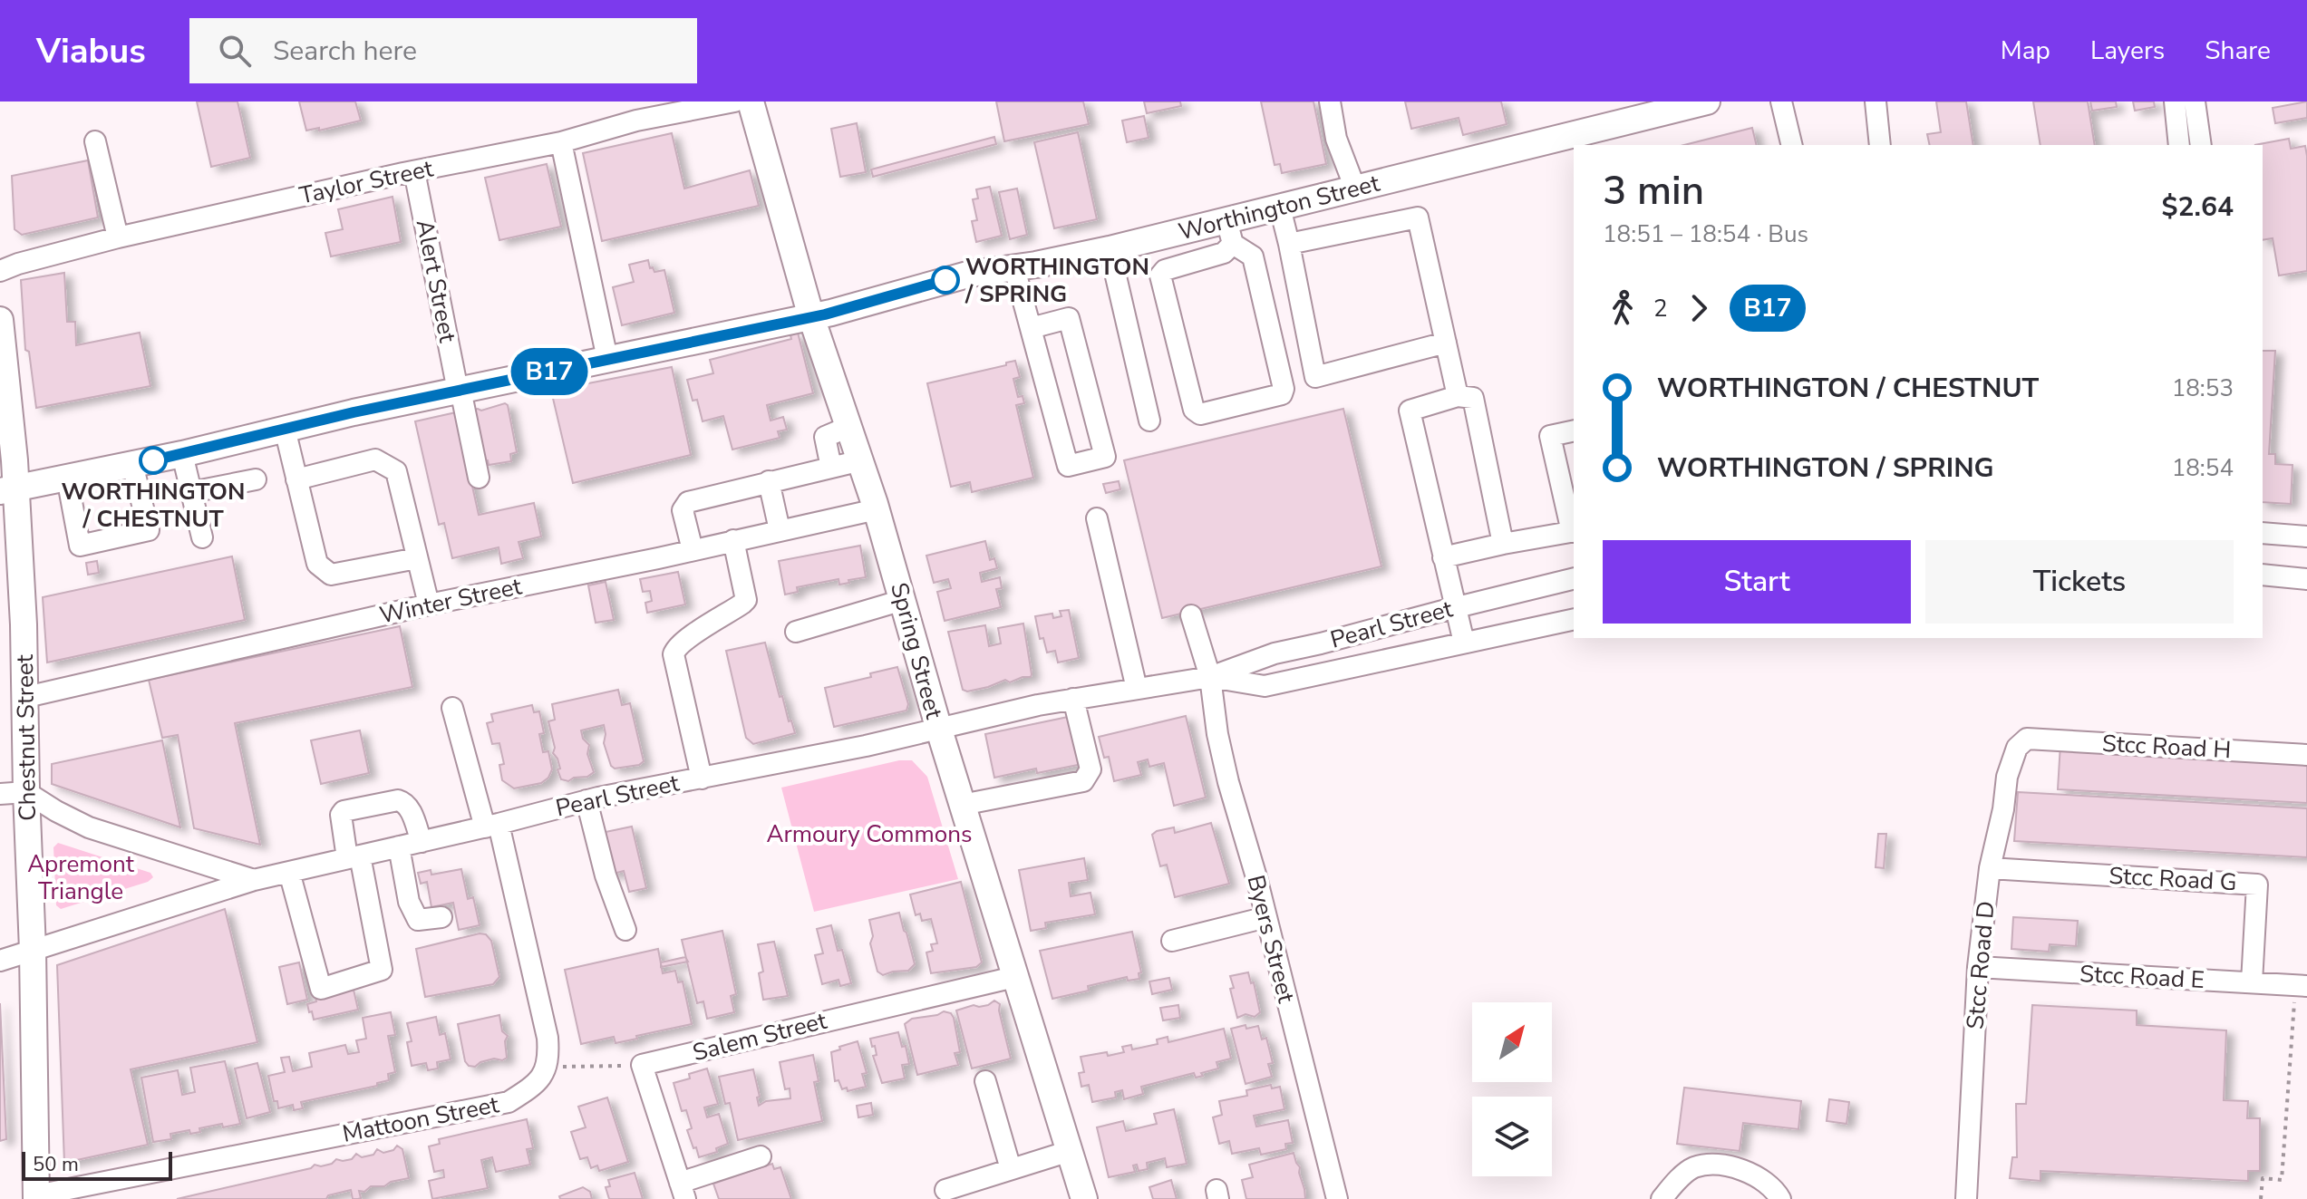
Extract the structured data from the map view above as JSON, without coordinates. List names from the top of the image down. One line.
{"streets":{"main road":["Worthington Street","Spring Street","Chestnut Street"],"street":["Taylor Street","Alert Street","Winter Street","Pearl Street","Stcc Road H","Stcc Road G","Byers Street","Stcc Road D","Stcc Road E","Salem Street","Mattoon Street"]},"crossings":[["Taylor Street","Alert Street"],["Worthington Street","Alert Street"],["Worthington Street","Spring Street"],["Worthington Street","Chestnut Street"],["Winter Street","Spring Street"],["Winter Street","Chestnut Street"],["Pearl Street","Spring Street"],["Pearl Street","Chestnut Street"],["Pearl Street","Byers Street"],["Spring Street","Salem Street"],["Chestnut Street","Mattoon Street"],["Stcc Road H","Stcc Road D"],["Stcc Road G","Stcc Road D"],["Stcc Road G","Stcc Road E"],["Stcc Road D","Stcc Road E"]],"parks":["Armoury Commons","Apremont Triangle"],"places":["WORTHINGTON / SPRING","WORTHINGTON / CHESTNUT"],"lines":["bus line B17"],"scale_bar":"50 m","north":"top right","page":{"header":"Viabus","search":"Search here","nav":["Map","Layers","Share"],"on_map":"B17","heading":["3 min","18:51 – 18:54 · Bus","$2.64"],"legs":["2","B17"],"list":[{"name":"WORTHINGTON / CHESTNUT","value":"18:53"},{"name":"WORTHINGTON / SPRING","value":"18:54"}],"buttons":["Start","Tickets"],"scale":"50 m"}}
